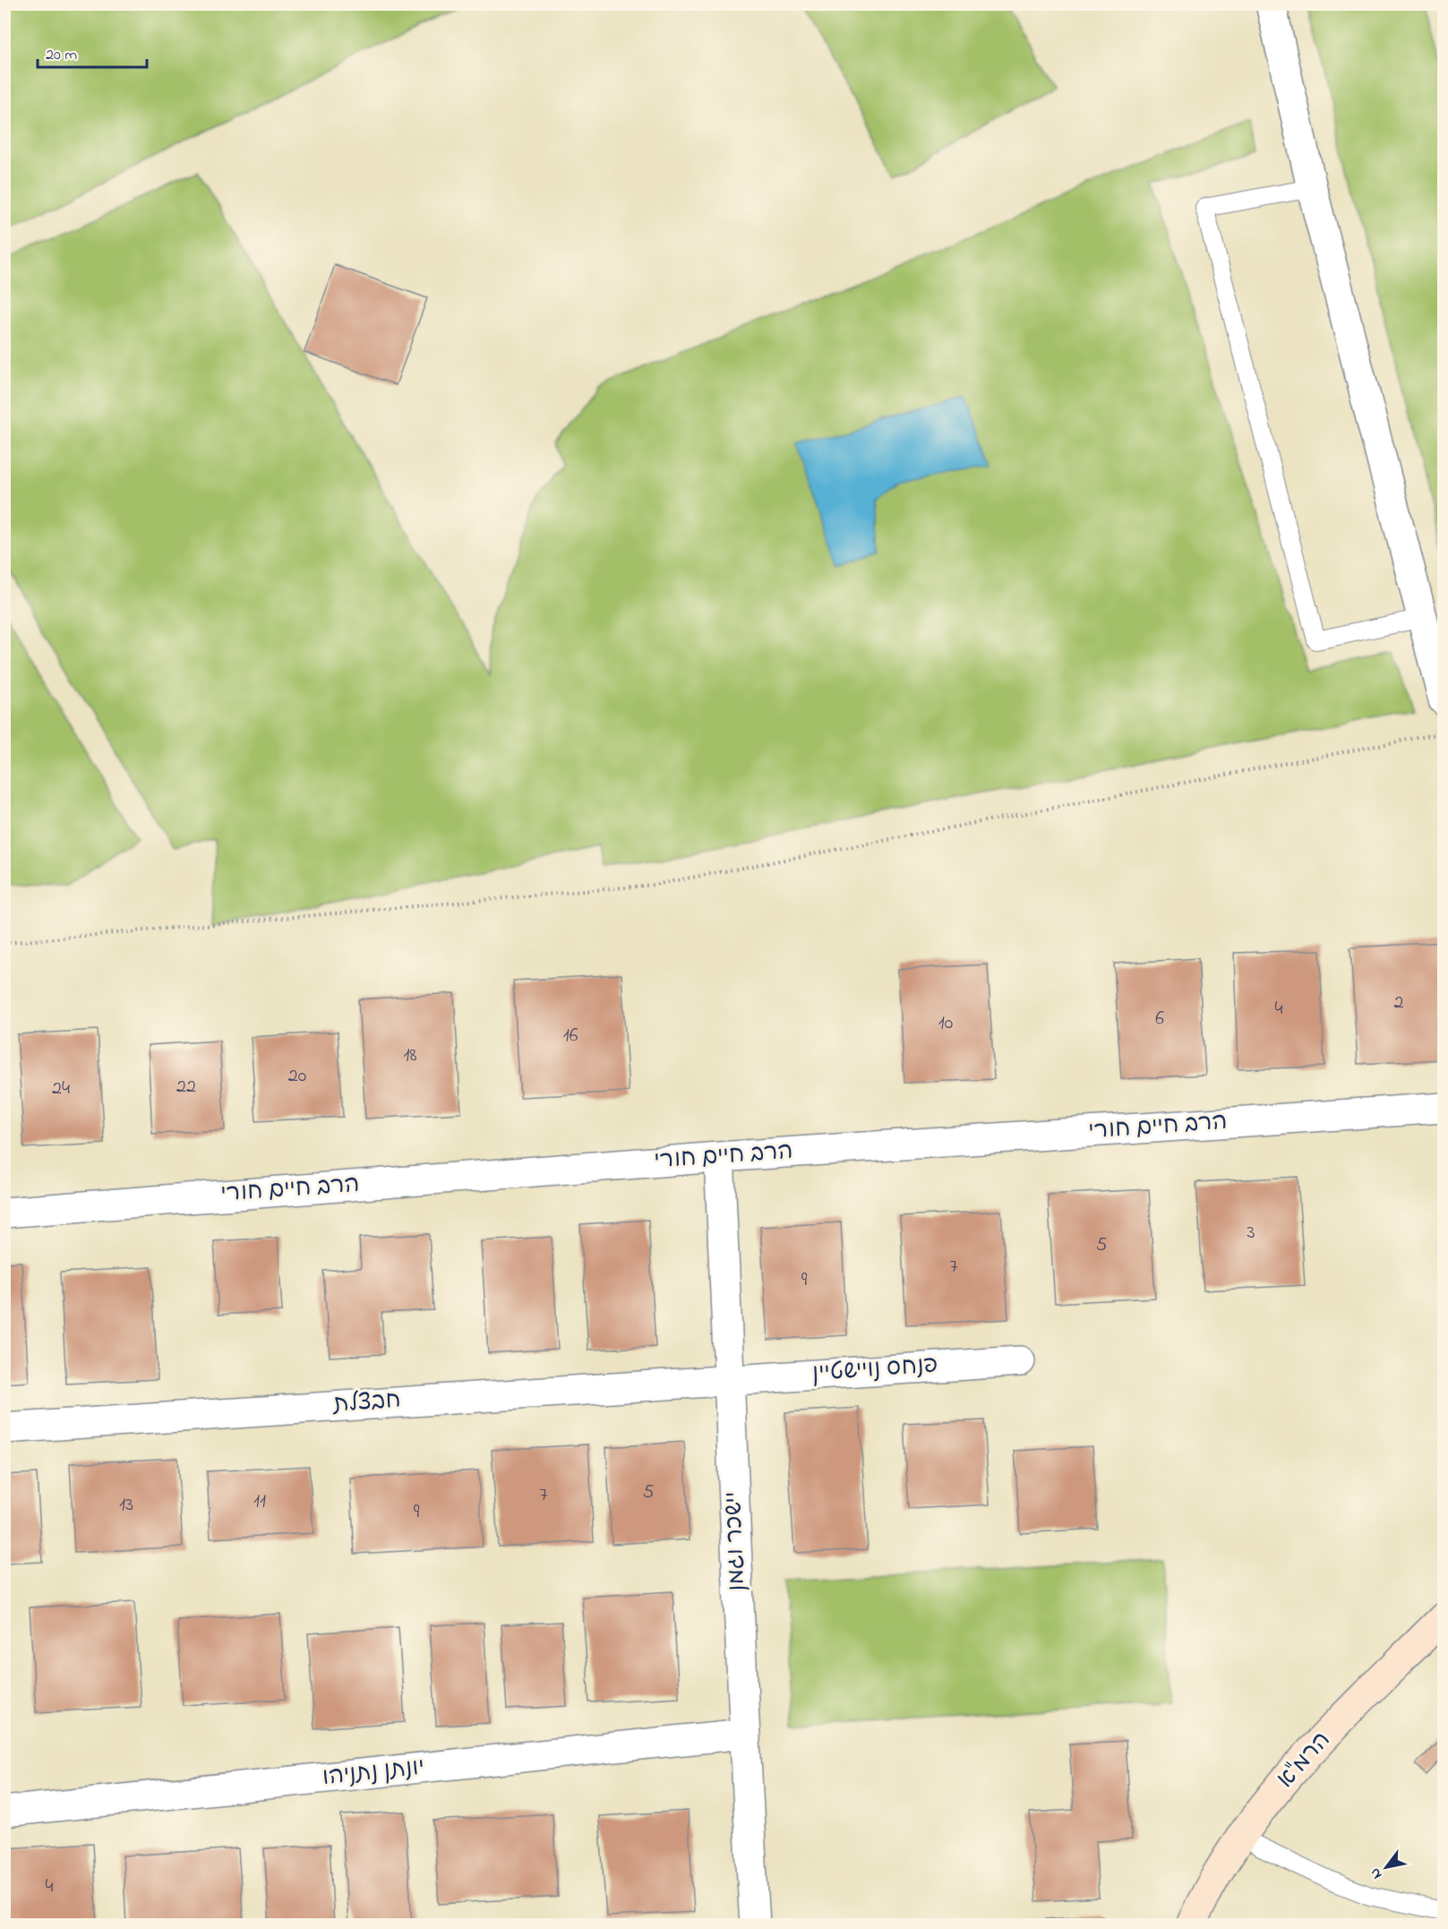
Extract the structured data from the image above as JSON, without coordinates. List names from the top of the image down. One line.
{"streets":{"street":["הרב חיים חורי","פנחס נויישטיין","חבצלת","יישכר וגמן","הרמ\"א","יונתן נתניהו"]},"crossings":[["הרב חיים חורי","יישכר וגמן"],["פנחס נויישטיין","חבצלת"],["פנחס נויישטיין","יישכר וגמן"],["חבצלת","יישכר וגמן"],["יישכר וגמן","יונתן נתניהו"]],"house_numbers":["2","4","6","10","16","18","20","22","24","3","5","7","9","5","7","11","13","9","4"],"scale_bar":"20 m","north":"bottom left"}
